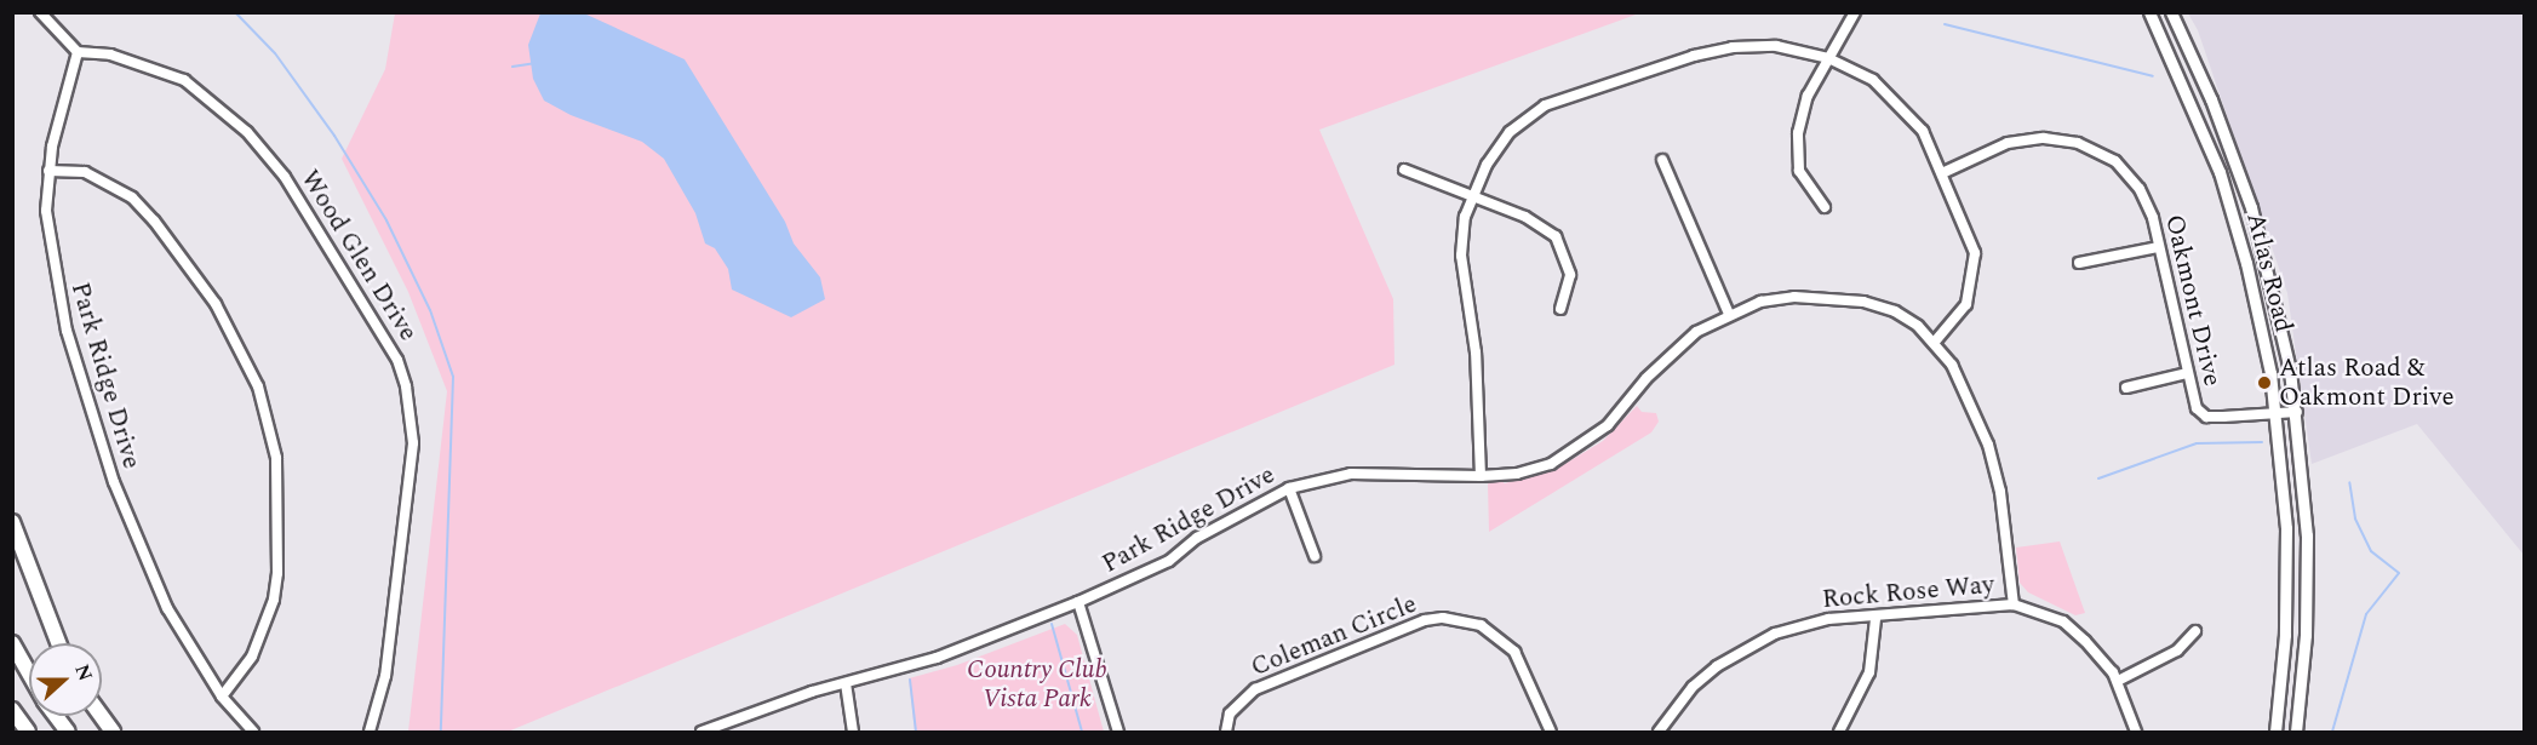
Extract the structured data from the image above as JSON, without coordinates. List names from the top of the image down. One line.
{"streets":{"street":["Wood Glen Drive","Atlas Road","Oakmont Drive","Park Ridge Drive","Rock Rose Way","Coleman Circle"]},"crossings":[["Wood Glen Drive","Park Ridge Drive"],["Atlas Road","Oakmont Drive"],["Park Ridge Drive","Rock Rose Way"]],"parks":["Country Club Vista Park"],"places":["Atlas Road & Oakmont Drive"],"north":"right"}
